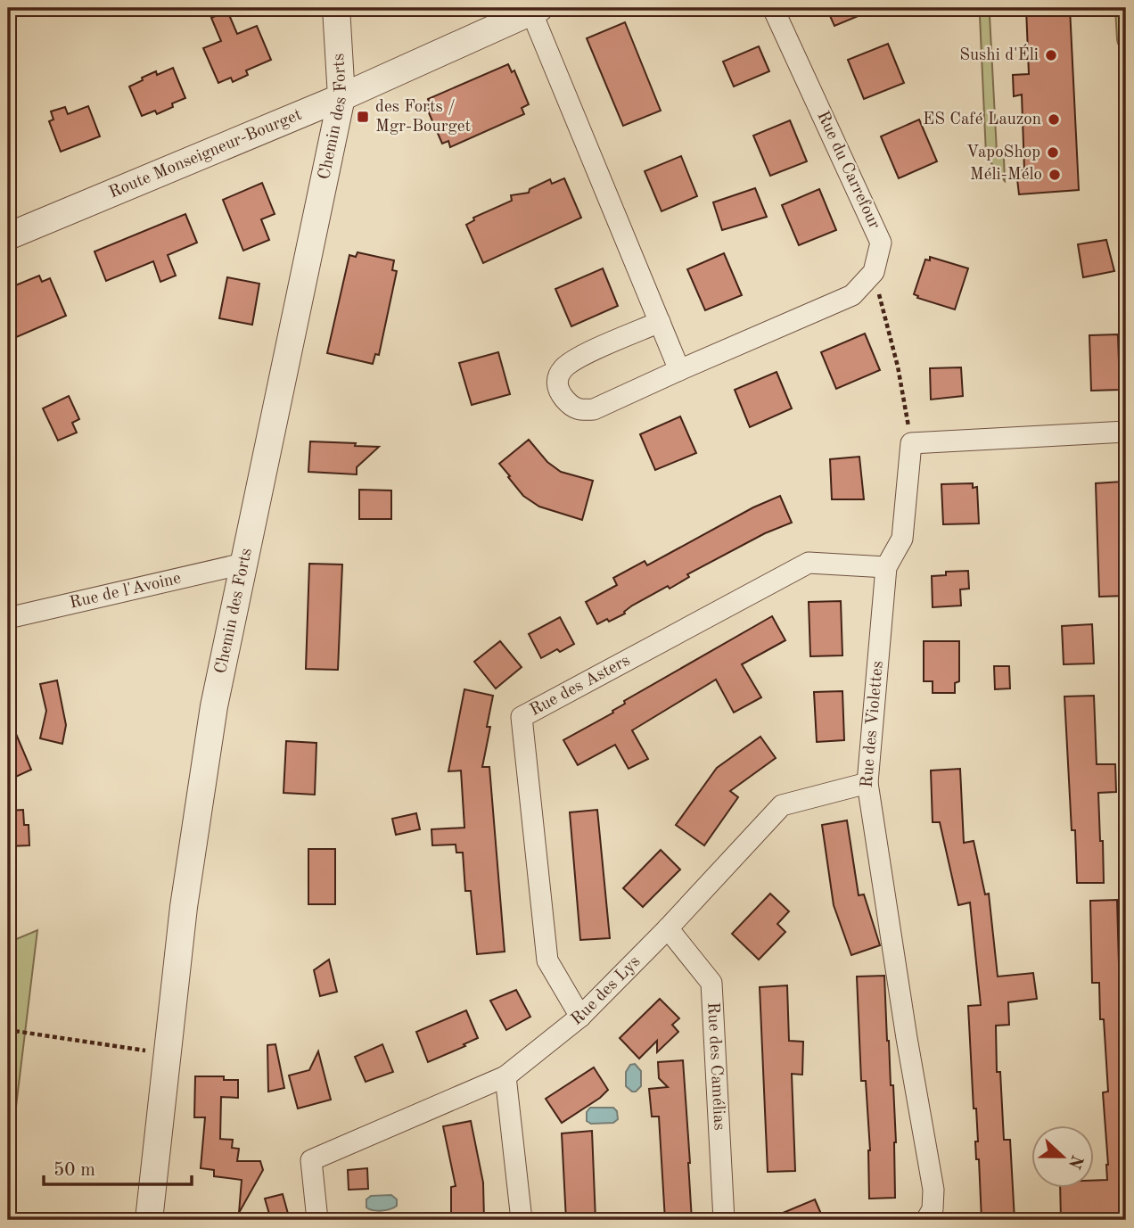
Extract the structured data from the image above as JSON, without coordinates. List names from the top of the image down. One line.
{"streets":{"street":["Chemin des Forts","Route Monseigneur-Bourget","Rue du Carrefour","Rue de l'Avoine","Rue des Asters","Rue des Violettes","Rue des Lys","Rue des Camélias"]},"crossings":[["Chemin des Forts","Route Monseigneur-Bourget"],["Chemin des Forts","Rue de l'Avoine"],["Rue des Asters","Rue des Violettes"],["Rue des Asters","Rue des Lys"],["Rue des Violettes","Rue des Lys"],["Rue des Lys","Rue des Camélias"]],"places":{"other":["Sushi d'Éli","ES Café Lauzon","VapoShop","Méli-Mélo"],"transit":["des Forts / Mgr-Bourget"]},"scale_bar":"50 m","north":"right"}
